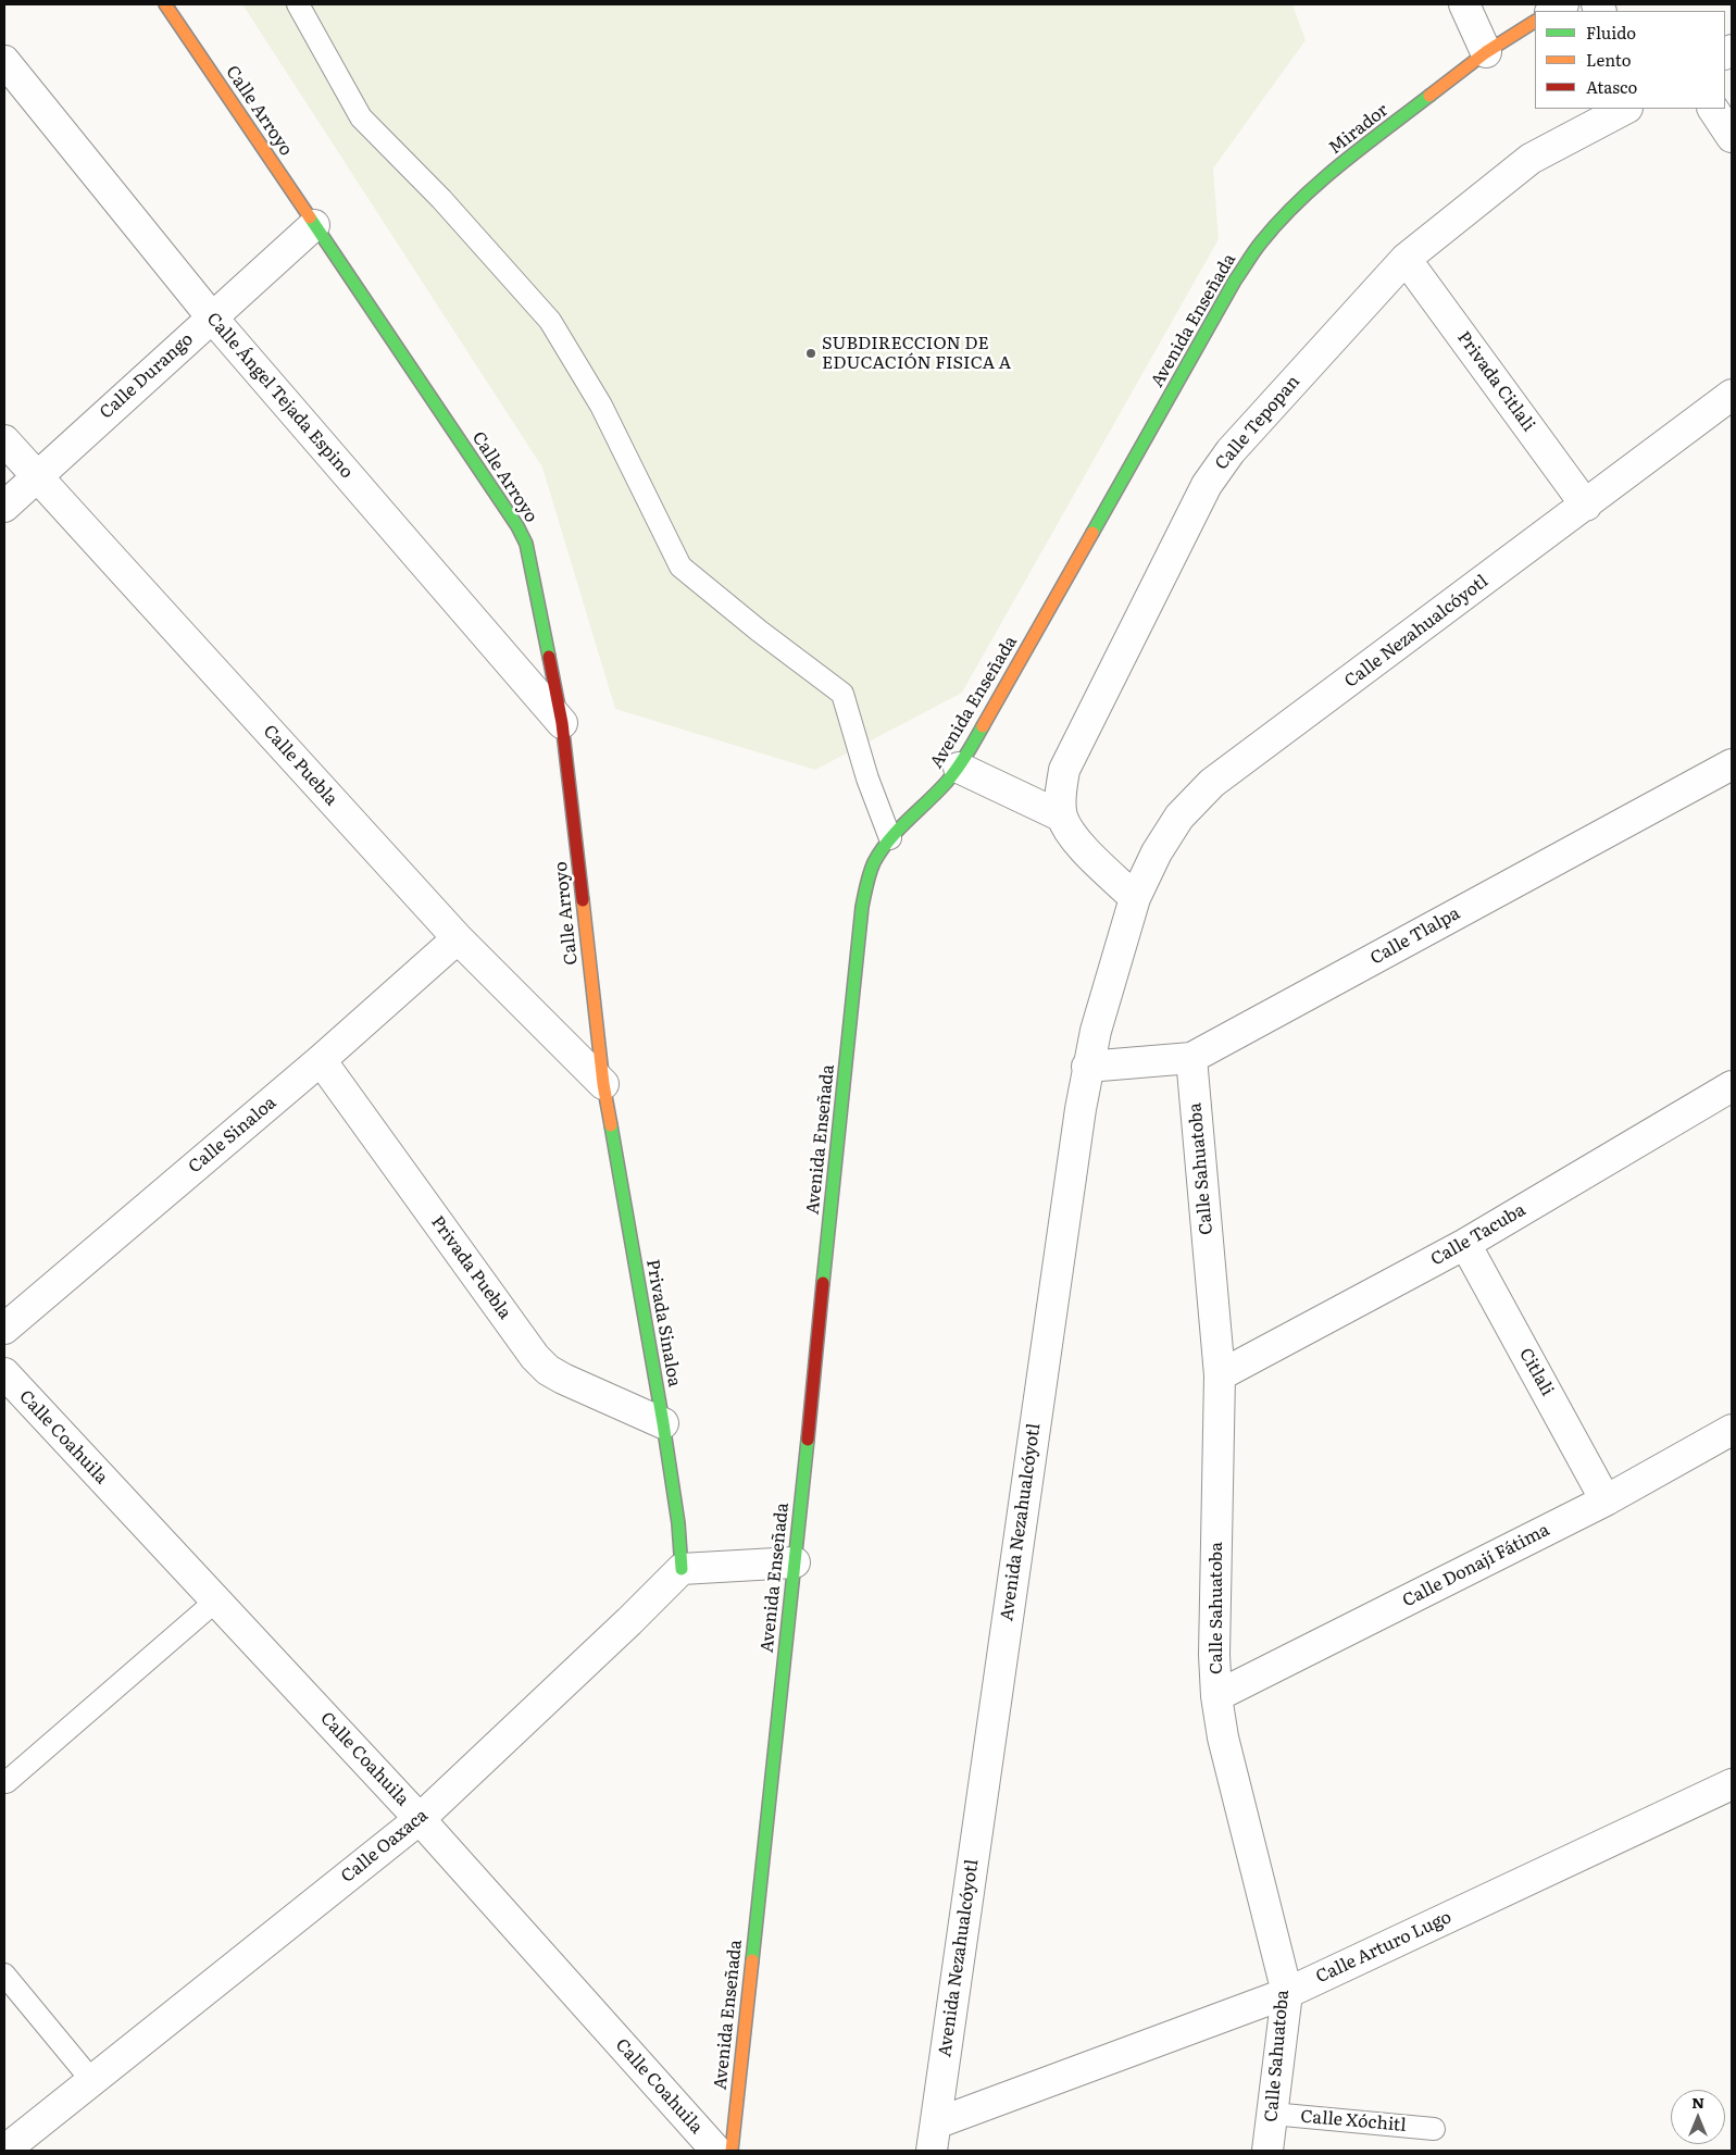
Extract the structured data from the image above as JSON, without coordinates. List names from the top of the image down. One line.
{"streets":{"street":["Calle Arroyo","Mirador","Avenida Enseñada","Calle Durango","Privada Citlali","Calle Ángel Tejada Espino","Calle Tepopan","Calle Nezahualcóyotl","Calle Puebla","Calle Tlalpa","Calle Sinaloa","Calle Sahuatoba","Calle Tacuba","Privada Puebla","Privada Sinaloa","Citlali","Calle Coahuila","Avenida Nezahualcóyotl","Calle Donají Fátima","Calle Oaxaca","Calle Arturo Lugo"],"lane":["Calle Xóchitl"]},"crossings":[["Calle Arroyo","Calle Durango"],["Calle Arroyo","Calle Ángel Tejada Espino"],["Calle Arroyo","Calle Puebla"],["Calle Arroyo","Privada Sinaloa"],["Mirador","Avenida Enseñada"],["Calle Durango","Calle Ángel Tejada Espino"],["Calle Durango","Calle Puebla"],["Privada Citlali","Calle Tepopan"],["Privada Citlali","Calle Nezahualcóyotl"],["Calle Nezahualcóyotl","Avenida Nezahualcóyotl"],["Calle Puebla","Calle Sinaloa"],["Calle Puebla","Privada Sinaloa"],["Calle Tlalpa","Calle Sahuatoba"],["Calle Tlalpa","Avenida Nezahualcóyotl"],["Calle Sinaloa","Privada Puebla"],["Calle Sahuatoba","Calle Tacuba"],["Calle Sahuatoba","Calle Donají Fátima"],["Calle Sahuatoba","Calle Arturo Lugo"],["Calle Sahuatoba","Calle Xóchitl"],["Calle Tacuba","Citlali"],["Privada Puebla","Privada Sinaloa"],["Privada Sinaloa","Calle Oaxaca"],["Citlali","Calle Donají Fátima"],["Calle Coahuila","Calle Oaxaca"],["Avenida Nezahualcóyotl","Calle Arturo Lugo"]],"places":["SUBDIRECCION DE EDUCACIÓN FISICA A"],"legend":["Fluido","Lento","Atasco"],"north":"top"}
